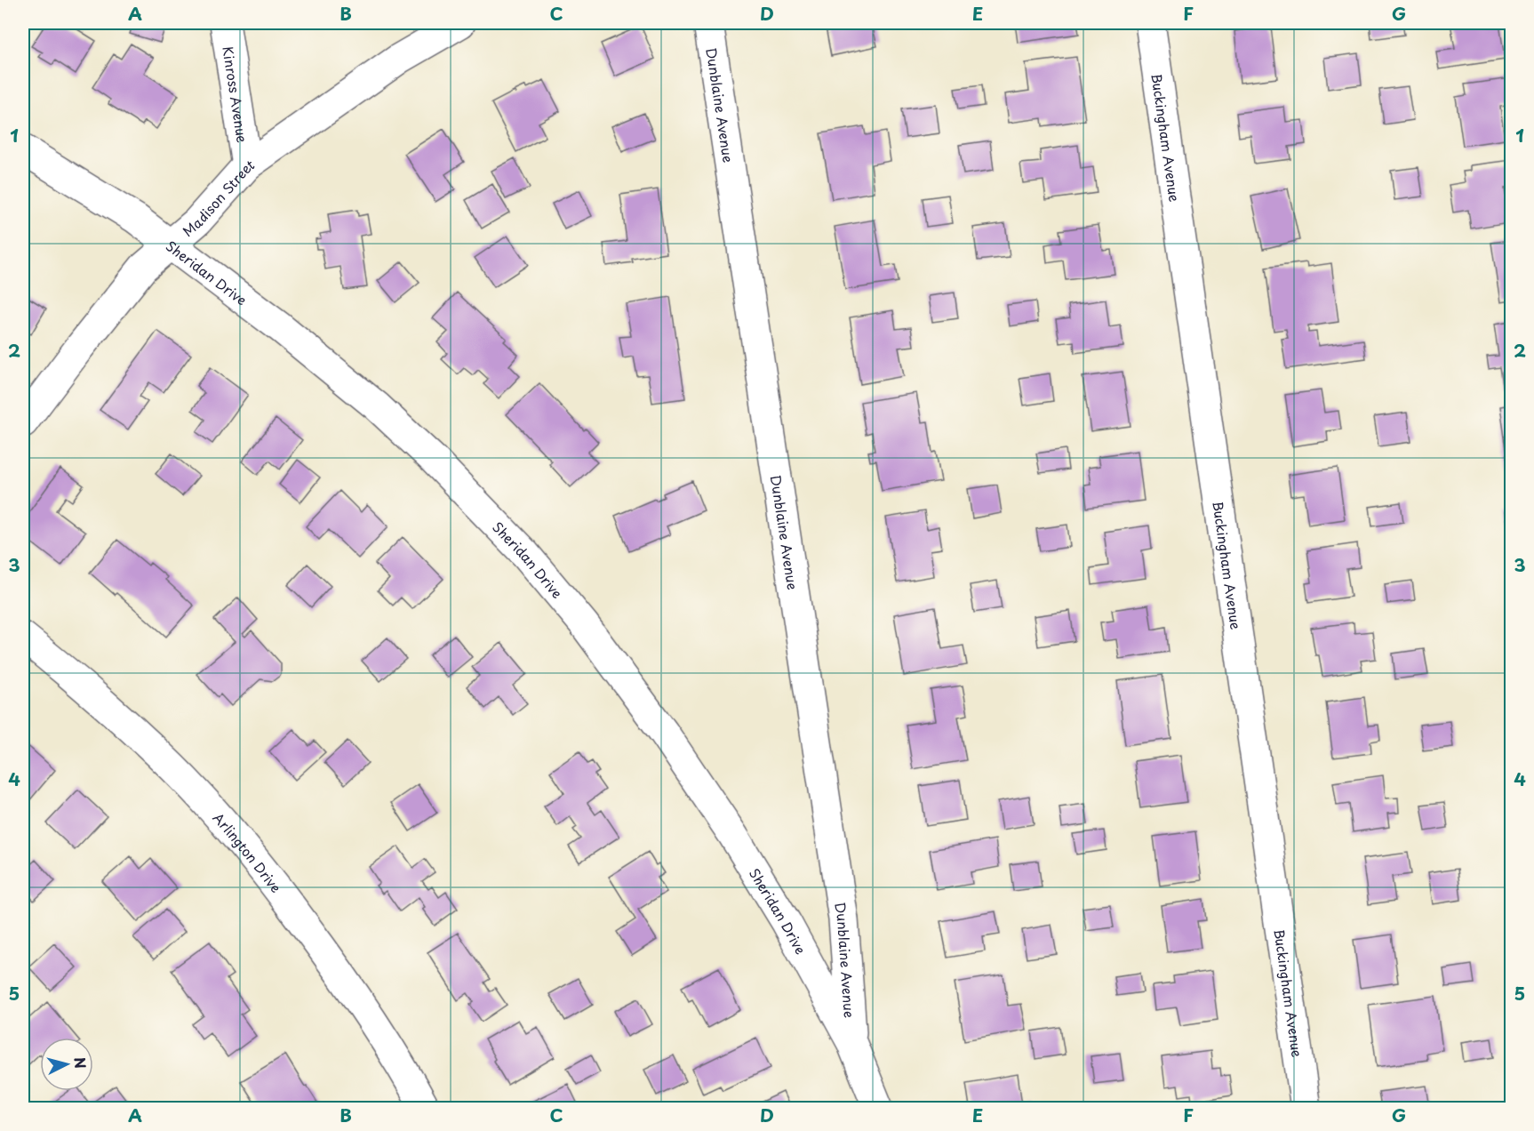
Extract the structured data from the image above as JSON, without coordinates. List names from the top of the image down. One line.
{"streets":{"street":["Kinross Avenue","Dunblaine Avenue","Buckingham Avenue","Madison Street","Sheridan Drive","Arlington Drive"]},"crossings":[["Kinross Avenue","Madison Street"],["Dunblaine Avenue","Sheridan Drive"],["Madison Street","Sheridan Drive"]],"north":"right","grid":{"columns":["A","B","C","D","E","F","G"],"rows":["1","2","3","4","5"]}}
